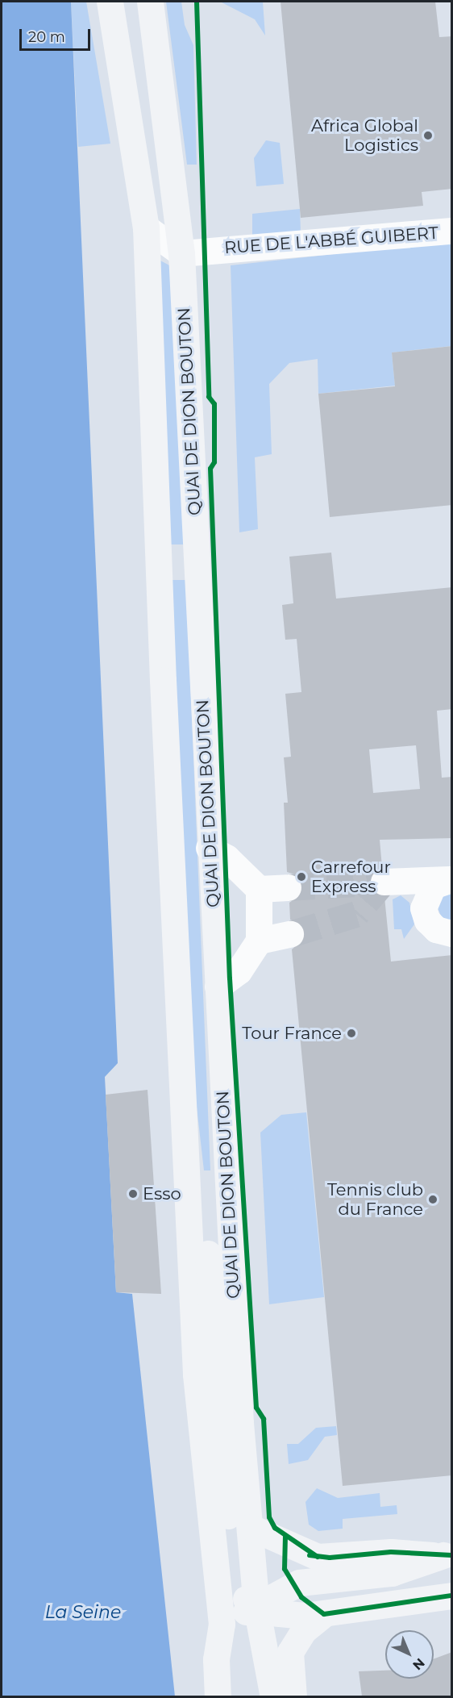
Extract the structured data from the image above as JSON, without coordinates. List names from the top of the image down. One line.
{"streets":{"main road":["QUAI DE DION BOUTON"],"street":["RUE DE L'ABBÉ GUIBERT"]},"crossings":[["RUE DE L'ABBÉ GUIBERT","QUAI DE DION BOUTON"]],"water":["La Seine"],"places":["Africa Global Logistics","Carrefour Express","Tour France","Esso","Tennis club du France"],"scale_bar":"20 m","north":"bottom right"}
